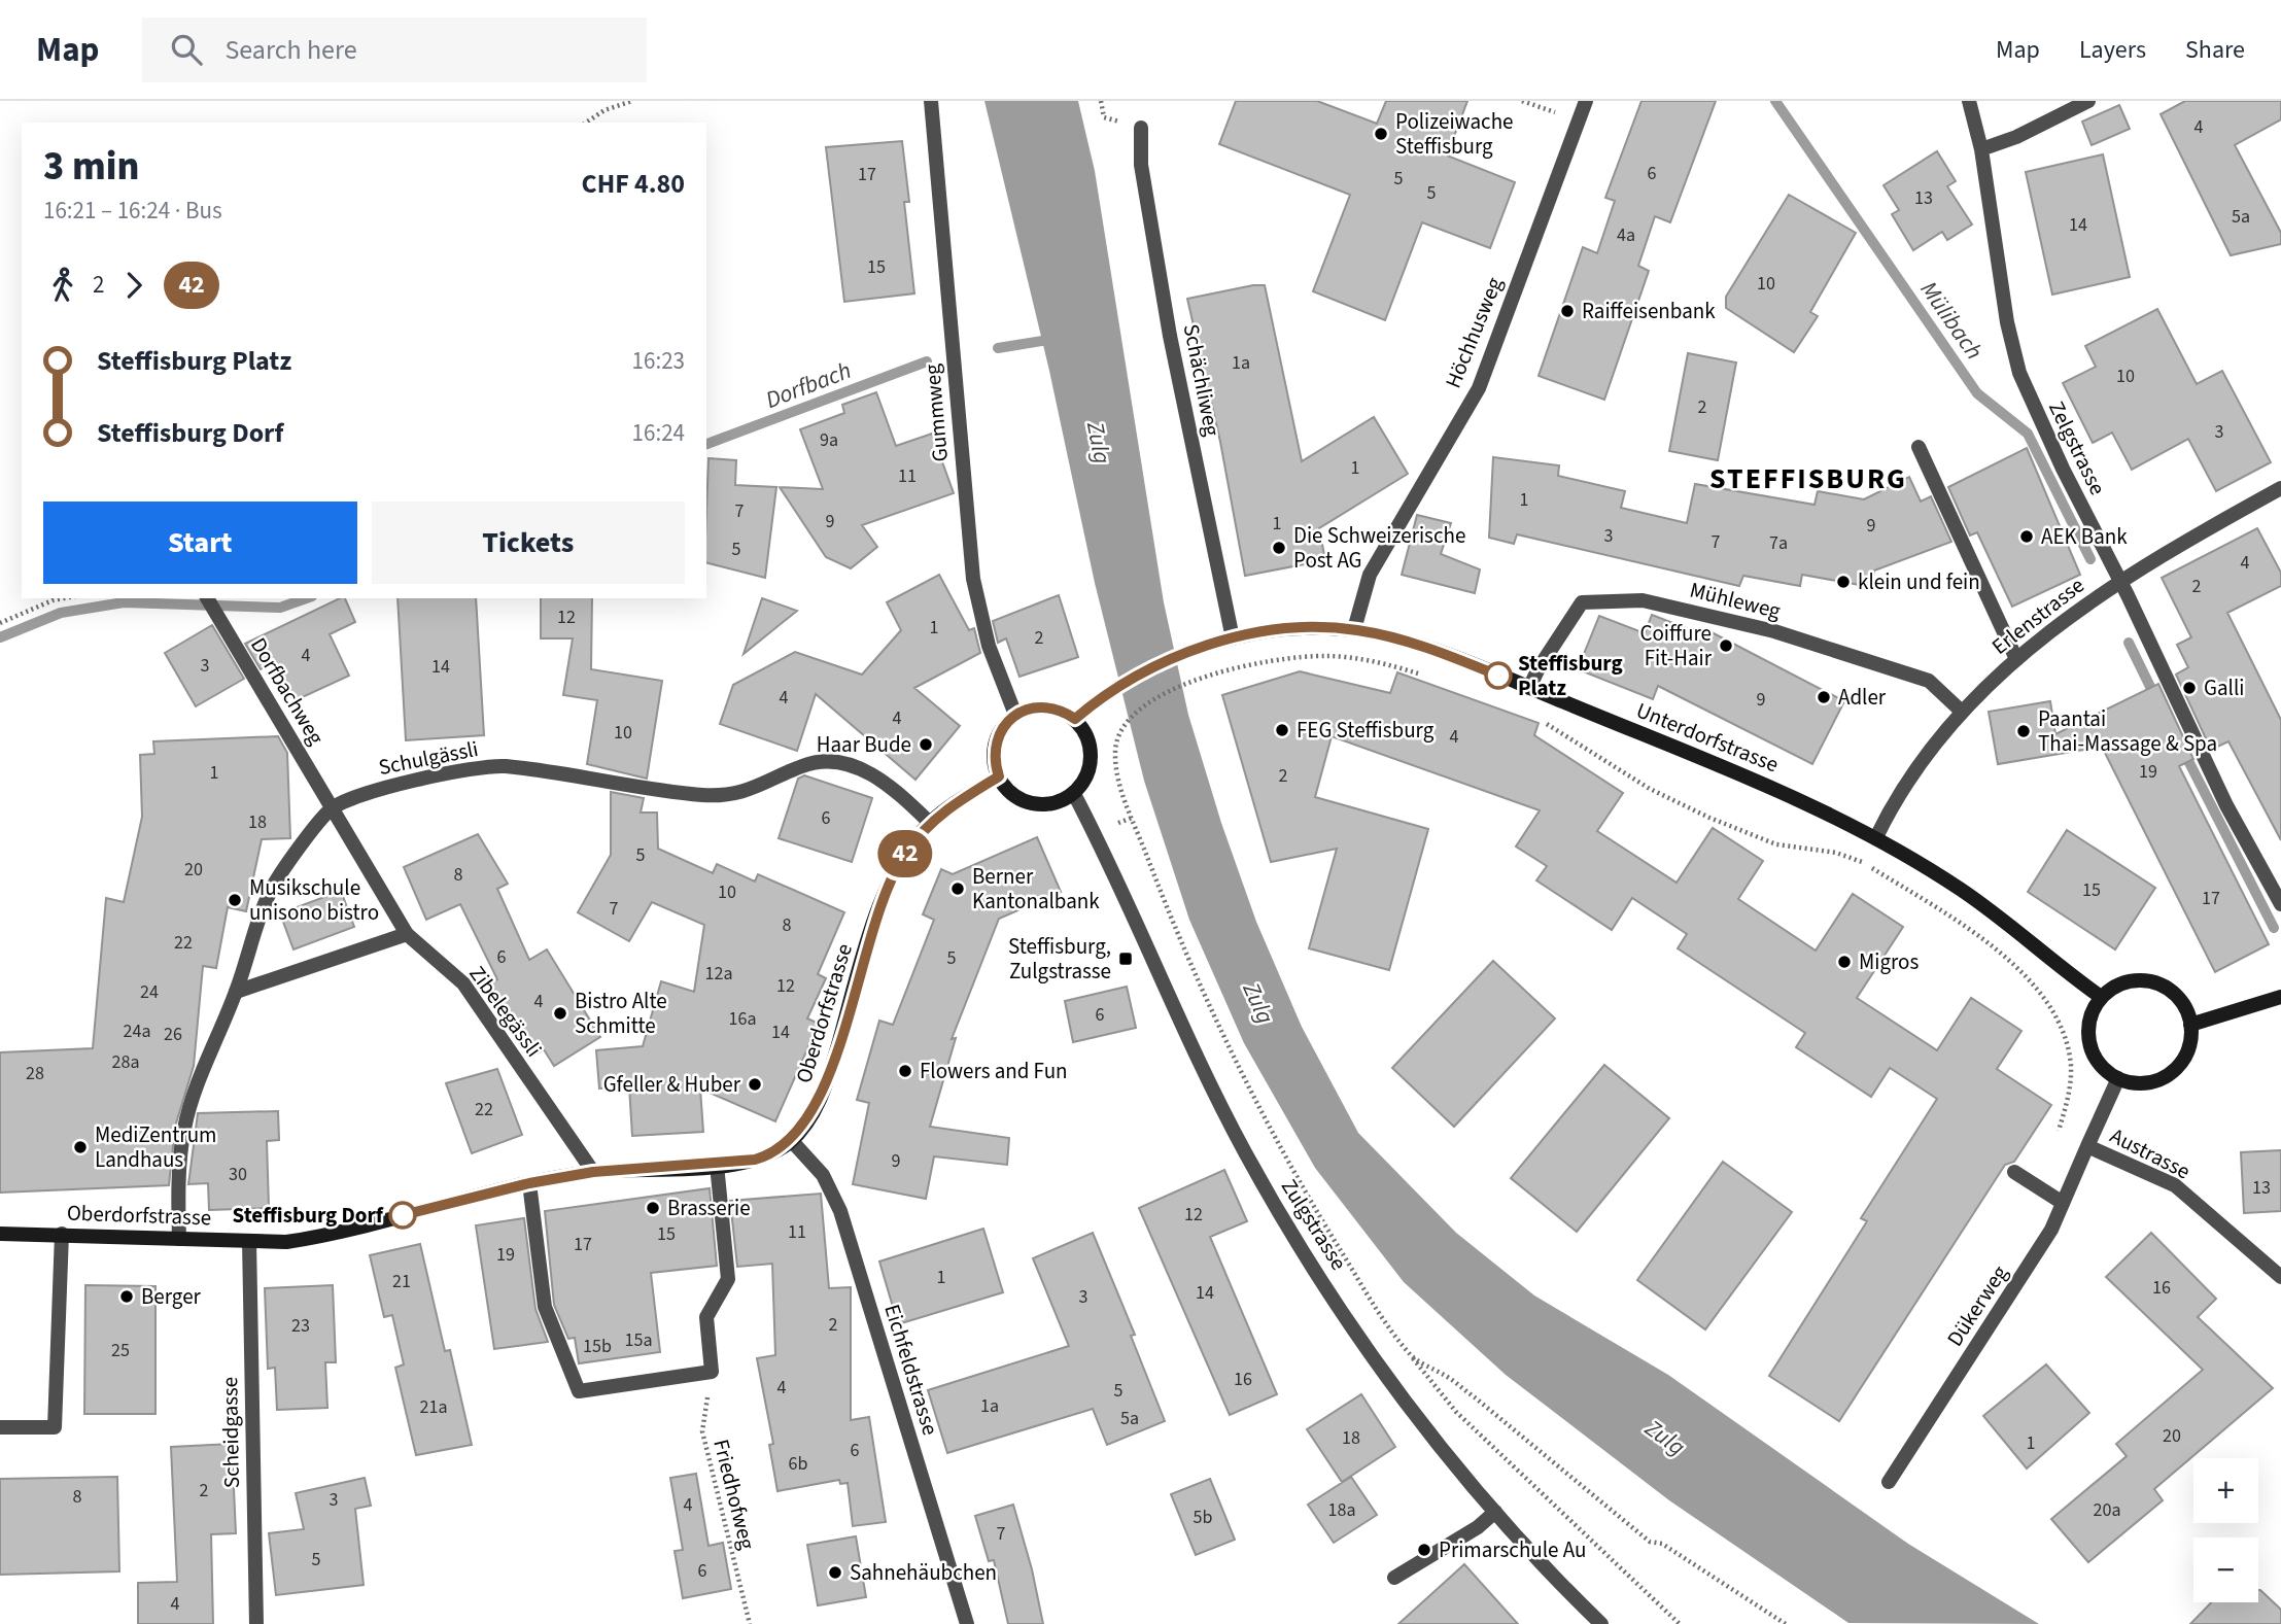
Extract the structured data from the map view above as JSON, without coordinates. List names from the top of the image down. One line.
{"streets":{"main road":["Unterdorfstrasse","Oberdorfstrasse"],"street":["Höchhusweg","Schächliweg","Gummweg","Zelgstrasse","Mühleweg","Erlenstrasse","Dorfbachweg","Schulgässli","Zibelegässli","Austrasse","Zulgstrasse","Dükerweg","Eichfeldstrasse","Scheidgasse"],"path":["Friedhofweg"]},"crossings":[["Höchhusweg","Unterdorfstrasse"],["Schächliweg","Unterdorfstrasse"],["Gummweg","Unterdorfstrasse"],["Gummweg","Oberdorfstrasse"],["Gummweg","Zulgstrasse"],["Zelgstrasse","Erlenstrasse"],["Mühleweg","Erlenstrasse"],["Mühleweg","Unterdorfstrasse"],["Erlenstrasse","Unterdorfstrasse"],["Dorfbachweg","Schulgässli"],["Dorfbachweg","Zibelegässli"],["Unterdorfstrasse","Oberdorfstrasse"],["Unterdorfstrasse","Austrasse"],["Unterdorfstrasse","Zulgstrasse"],["Schulgässli","Zibelegässli"],["Schulgässli","Oberdorfstrasse"],["Zibelegässli","Oberdorfstrasse"],["Oberdorfstrasse","Zulgstrasse"],["Oberdorfstrasse","Eichfeldstrasse"],["Oberdorfstrasse","Scheidgasse"],["Austrasse","Dükerweg"]],"districts":["STEFFISBURG"],"water":["Mülibach","Dorfbach","Zulg"],"places":{"other":["Polizeiwache Steffisburg","Raiffeisenbank","AEK Bank","Die Schweizerische Post AG","klein und fein","Coiffure Fit-Hair","Steffisburg Platz","Galli","Adler","FEG Steffisburg","Paantai Thai-Massage & Spa","Haar Bude","Berner Kantonalbank","Musikschule unisono bistro","Migros","Bistro Alte Schmitte","Flowers and Fun","Gfeller & Huber","MediZentrum Landhaus","Brasserie","Steffisburg Dorf","Berger","Primarschule Au","Sahnehäubchen"],"transit":["Steffisburg, Zulgstrasse"]},"lines":["bus line 42"],"house_numbers":["4","6","17","5","5","13","5a","14","4a","15","10","1a","10","2","3","9a","1","11","1","7","9","1","9","3","7","7a","5","4","2","12","1","2","4","3","14","4","9","4","10","4","19","1","2","6","18","5","20","8","15","10","17","7","8","22","6","5","12a","12","24","4","6","16a","24a","14","26","28a","28","22","9","30","13","12","11","15","17","19","1","21","16","14","3","2","23","15a","15b","25","16","4","5","1a","21a","5a","20","18","1","6","6b","2","8","3","4","18a","20a","5b","7","5","6","4"],"page":{"header":"Map","search":"Search here","nav":["Map","Layers","Share"],"on_map":"42","heading":["3 min","16:21 – 16:24 · Bus","CHF 4.80"],"legs":["2","42"],"list":[{"name":"Steffisburg Platz","value":"16:23"},{"name":"Steffisburg Dorf","value":"16:24"}],"buttons":["Start","Tickets"],"map_buttons":["+","−"]}}
